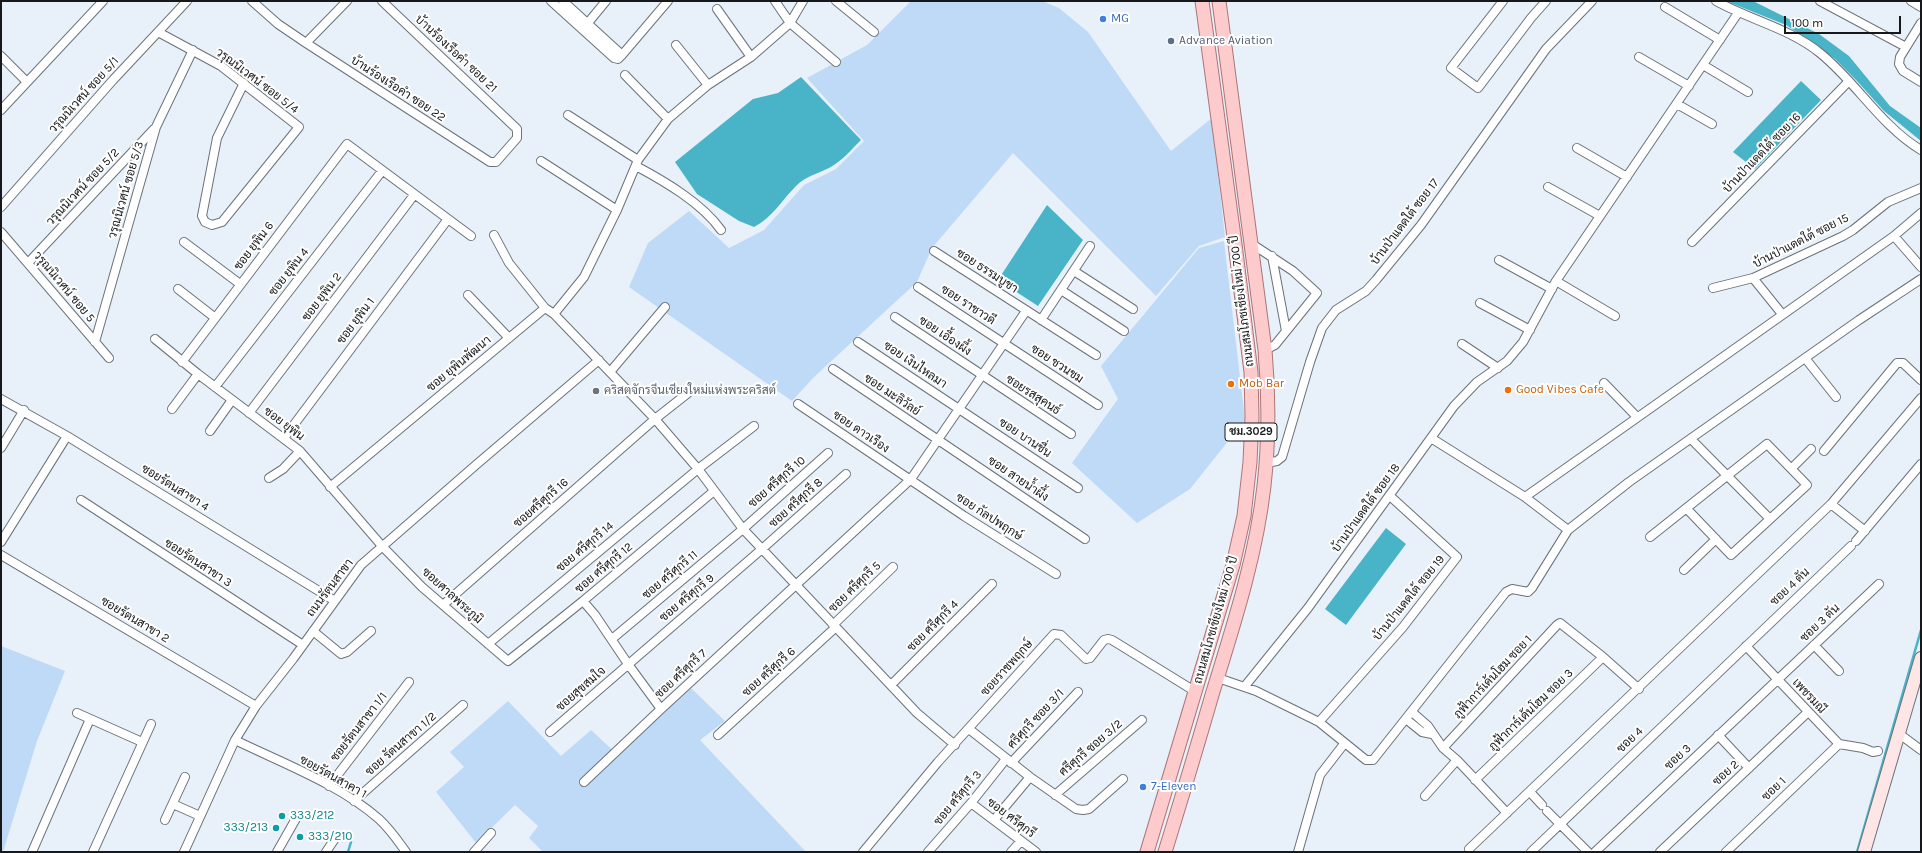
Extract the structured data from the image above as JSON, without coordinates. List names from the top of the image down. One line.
{"streets":{"main road":["ถนนสมโภชเชียงใหม่ 700 ปี","ชม.3029"],"street":["บ้านร้องเรือคำ ซอย 21","วรุณนิเวศน์ ซอย 5/4","บ้านร้องเรือคำ ซอย 22","วรุณนิเวศน์ ซอย 5/1","บ้านป่าแดดใต้ ซอย 16","วรุณนิเวศน์ ซอย 5/2","วรุณนิเวศน์ ซอย 5/3","บ้านป่าแดดใต้ ซอย 17","บ้านป่าแดดใต้ ซอย 15","ซอย ยุพิน 6","ซอย ธรรมบูชา","ซอย ยุพิน 4","วรุณนิเวศน์ ซอย 5","ซอย ยุพิน 2","ซอย ราชาวดี","ซอย ยุพิน 1","ซอย เอื้องผึ้ง","ซอย ยุพินพัฒนา","ซอย ชวนชม","ซอย เงินไหลมา","ซอย มะลิวัลย์","ซอยรสสุคนธ์","ซอย ยุพิน","ซอย ดาวเรือง","ซอย บานชื่น","ซอย สายน้ำผึ้ง","ซอย ศรีศุกรี 10","ซอยรัตนสาขา 4","ซอยศรีศุกรี 16","ซอย ศรีศุกรี 8","บ้านป่าแดดใต้ ซอย 18","ซอย กัลปพฤกษ์","ซอย ศรีศุกรี 14","ซอยรัตนสาขา 3","ซอย ศรีศุกรี 12","ซอย ศรีศุกรี 11","ซอย ศรีศุกรี 5","ซอย 4 ตัน","ถนนรัตนสาขา","ซอยศาลพระภูมิ","ซอย ศรีศุกรี 9","บ้านป่าแดดใต้ ซอย 19","ซอยรัตนสาขา 2","ซอย 3 ตัน","ซอย ศรีศุกรี 4","ซอยราชพฤกษ์","ซอย ศรีศุกรี 6","ซอย ศรีศุกรี 7","ภูฟ้าการ์เด้นโฮม ซอย 1","ซอยสุขสมใจ","เพชรมณี","ภูฟ้าการ์เด้นโฮม ซอย 3","ศรีศุกรี ซอย 3/1","ซอยรัตนสาขา 1/1","ซอย 4","ซอย รัตนสาขา 1/2","ศรีศุกรี ซอย 3/2","ซอย 3","ซอย 2","ซอยรัตนสาคา 1","ซอย 1","ซอย ศรีศุกรี 3","ซอย ศรีศุกรี"]},"crossings":[["บ้านร้องเรือคำ ซอย 21","บ้านร้องเรือคำ ซอย 22"],["วรุณนิเวศน์ ซอย 5/4","วรุณนิเวศน์ ซอย 5/1"],["วรุณนิเวศน์ ซอย 5/4","วรุณนิเวศน์ ซอย 5/3"],["วรุณนิเวศน์ ซอย 5/2","วรุณนิเวศน์ ซอย 5/3"],["วรุณนิเวศน์ ซอย 5/2","วรุณนิเวศน์ ซอย 5"],["วรุณนิเวศน์ ซอย 5/3","วรุณนิเวศน์ ซอย 5"],["บ้านป่าแดดใต้ ซอย 17","ถนนสมโภชเชียงใหม่ 700 ปี"],["ซอย ยุพิน 6","ซอย ยุพิน 4"],["ซอย ยุพิน 6","ซอย ยุพิน"],["ซอย ธรรมบูชา","ซอย ศรีศุกรี 7"],["ซอย ยุพิน 4","ซอย ยุพิน"],["ซอย ยุพิน 2","ซอย ยุพิน"],["ถนนสมโภชเชียงใหม่ 700 ปี","ซอยราชพฤกษ์"],["ซอย ราชาวดี","ซอย ชวนชม"],["ซอย ราชาวดี","ซอย ศรีศุกรี 7"],["ซอย ยุพิน 1","ซอย ยุพิน"],["ซอย เอื้องผึ้ง","ซอยรสสุคนธ์"],["ซอย เอื้องผึ้ง","ซอย ศรีศุกรี 7"],["ซอย ยุพินพัฒนา","ซอย ยุพิน"],["ซอย ชวนชม","ซอย ศรีศุกรี 7"],["ซอย เงินไหลมา","ซอย บานชื่น"],["ซอย เงินไหลมา","ซอย ศรีศุกรี 7"],["ซอย มะลิวัลย์","ซอย สายน้ำผึ้ง"],["ซอย มะลิวัลย์","ซอย ศรีศุกรี 7"],["ซอยรสสุคนธ์","ซอย ศรีศุกรี 7"],["ซอย ยุพิน","ถนนรัตนสาขา"],["ซอย ยุพิน","ซอยศาลพระภูมิ"],["ซอย ดาวเรือง","ซอย กัลปพฤกษ์"],["ซอย ดาวเรือง","ซอย ศรีศุกรี 7"],["ซอย บานชื่น","ซอย ศรีศุกรี 7"],["ซอย สายน้ำผึ้ง","ซอย ศรีศุกรี 7"],["ซอย ศรีศุกรี 10","ซอย ศรีศุกรี 11"],["ซอยรัตนสาขา 4","ถนนรัตนสาขา"],["ซอยศรีศุกรี 16","ซอยศาลพระภูมิ"],["ซอย ศรีศุกรี 8","ซอย ศรีศุกรี 9"],["บ้านป่าแดดใต้ ซอย 18","บ้านป่าแดดใต้ ซอย 19"],["ซอย กัลปพฤกษ์","ซอย ศรีศุกรี 7"],["ซอย ศรีศุกรี 14","ซอยศาลพระภูมิ"],["ซอยรัตนสาขา 3","ถนนรัตนสาขา"],["ซอย ศรีศุกรี 12","ซอยศาลพระภูมิ"],["ซอย ศรีศุกรี 5","ซอย ศรีศุกรี 6"],["ซอย 4 ตัน","เพชรมณี"],["ซอย 4 ตัน","ซอย 4"],["ถนนรัตนสาขา","ซอยศาลพระภูมิ"],["ถนนรัตนสาขา","ซอยรัตนสาขา 2"],["ถนนรัตนสาขา","ซอยรัตนสาคา 1"],["ซอย ศรีศุกรี 9","ซอยสุขสมใจ"],["ซอย 3 ตัน","เพชรมณี"],["ซอย 3 ตัน","ซอย 3"],["ภูฟ้าการ์เด้นโฮม ซอย 1","ภูฟ้าการ์เด้นโฮม ซอย 3"],["เพชรมณี","ซอย 4"],["เพชรมณี","ซอย 3"],["เพชรมณี","ซอย 2"],["เพชรมณี","ซอย 1"],["ศรีศุกรี ซอย 3/1","ซอย ศรีศุกรี 3"],["ซอยรัตนสาขา 1/1","ซอยรัตนสาคา 1"],["ซอย รัตนสาขา 1/2","ซอยรัตนสาคา 1"],["ซอย ศรีศุกรี 3","ซอย ศรีศุกรี"]],"places":["MG","Advance Aviation","Mob Bar","Good Vibes Cafe","คริสตจักรจีนเชียงใหม่แห่งพระคริสต์","7-Eleven","333/212","333/213","333/210"],"scale_bar":"100 m"}
